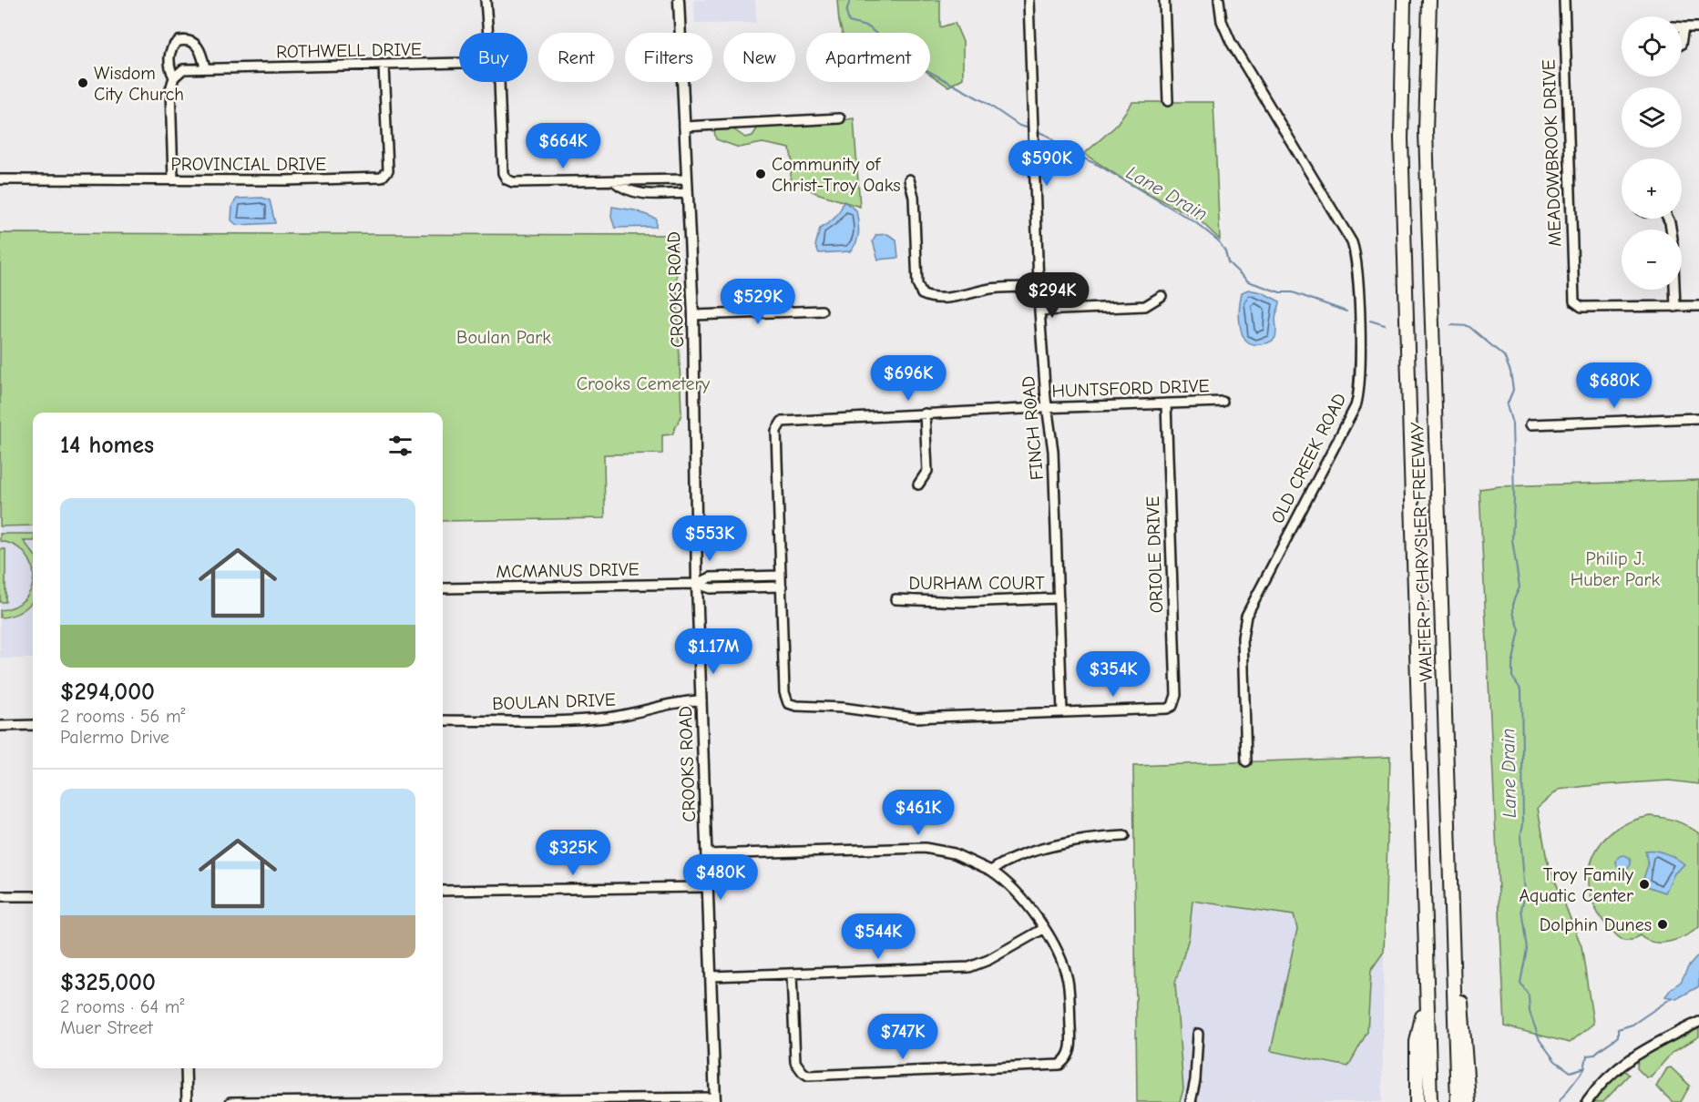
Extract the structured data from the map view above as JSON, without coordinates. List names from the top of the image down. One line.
{"streets":{"highway":["WALTER P. CHRYSLER FREEWAY"],"main road":["CROOKS ROAD"],"street":["ROTHWELL DRIVE","MEADOWBROOK DRIVE","PROVINCIAL DRIVE","HUNTSFORD DRIVE","FINCH ROAD","OLD CREEK ROAD","ORIOLE DRIVE","MCMANUS DRIVE","DURHAM COURT","BOULAN DRIVE"]},"crossings":[["ROTHWELL DRIVE","PROVINCIAL DRIVE"],["CROOKS ROAD","MCMANUS DRIVE"],["CROOKS ROAD","BOULAN DRIVE"],["HUNTSFORD DRIVE","FINCH ROAD"],["HUNTSFORD DRIVE","ORIOLE DRIVE"],["FINCH ROAD","ORIOLE DRIVE"],["FINCH ROAD","DURHAM COURT"]],"water":["Lane Drain"],"parks":["Boulan Park","Crooks Cemetery","Philip J. Huber Park"],"places":["Wisdom City Church","Community of Christ-Troy Oaks","Troy Family Aquatic Center","Dolphin Dunes"],"page":{"map_buttons":["+","−"],"chip":["Buy","Rent","Filters","New","Apartment"],"price":["$664K","$590K","$294K","$529K","$696K","$680K","$553K","$1.17M","$354K","$461K","$325K","$480K","$544K","$747K"],"heading":"14 homes","list":[{"name":"$294,000","note":"2 rooms · 56 m² · Palermo Drive"},{"name":"$325,000","note":"2 rooms · 64 m² · Muer Street"}]}}
